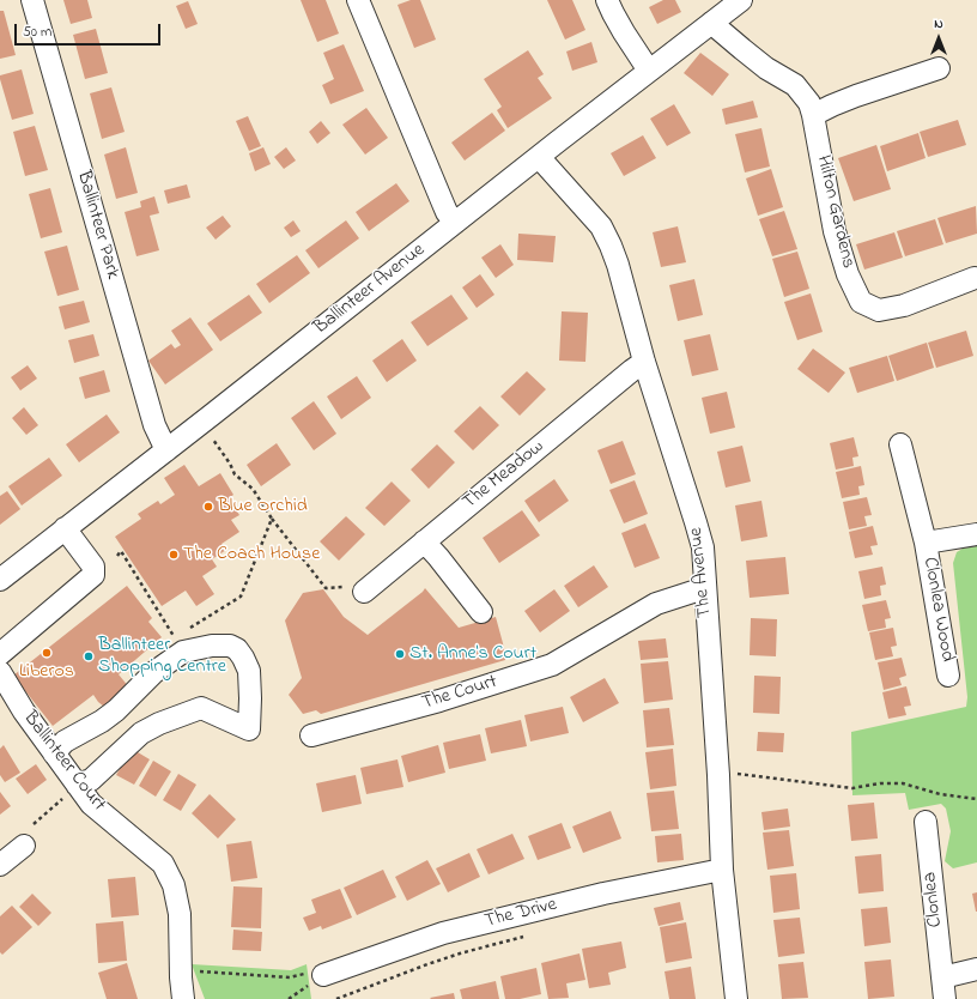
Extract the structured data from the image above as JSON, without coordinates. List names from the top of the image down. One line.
{"streets":{"street":["Hilton Gardens","Ballinteer Park","Ballinteer Avenue","The Meadow","The Avenue","Clonlea Wood","The Court","Ballinteer Court","Clonlea","The Drive"]},"crossings":[["Hilton Gardens","Ballinteer Avenue"],["Ballinteer Park","Ballinteer Avenue"],["Ballinteer Avenue","The Avenue"],["The Meadow","The Avenue"],["The Avenue","The Court"],["The Avenue","The Drive"]],"places":["Blue Orchid","The Coach House","Liberos","St. Anne's Court","Ballinteer Shopping Centre"],"scale_bar":"50 m","north":"top"}
